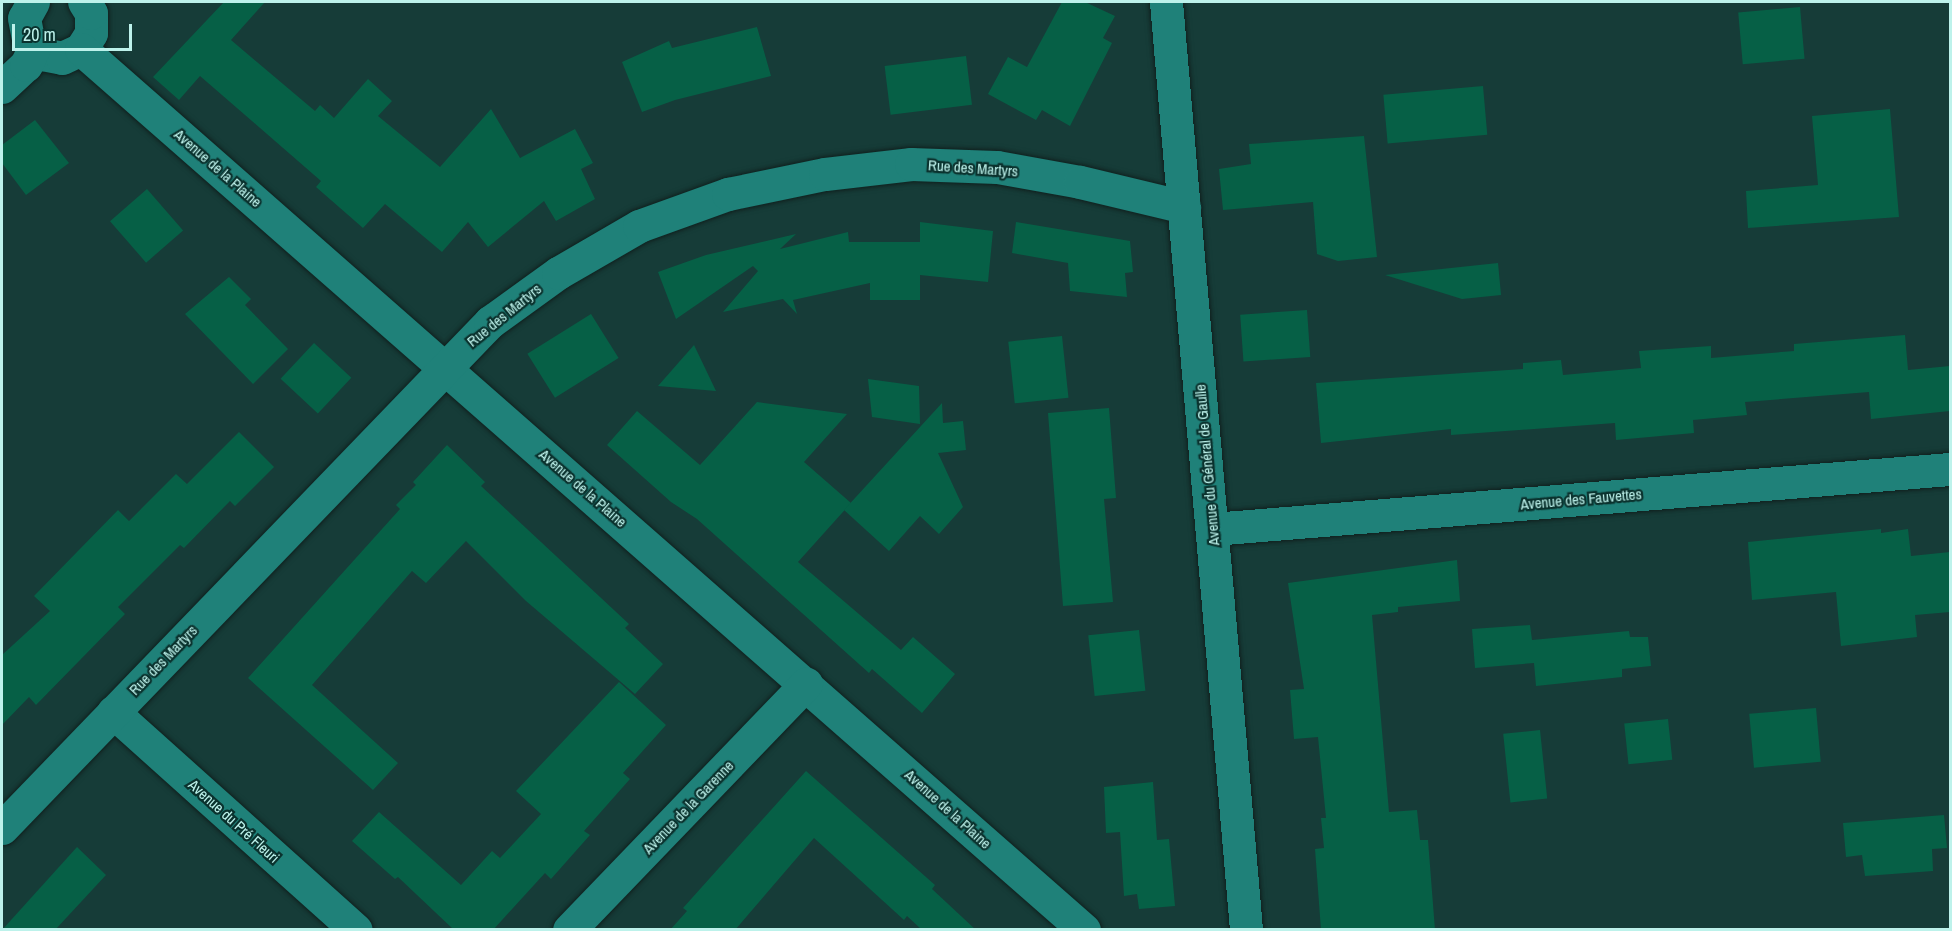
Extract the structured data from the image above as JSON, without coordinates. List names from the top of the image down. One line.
{"streets":{"street":["Avenue de la Plaine","Rue des Martyrs","Avenue du Général de Gaulle","Avenue des Fauvettes","Avenue de la Garenne","Avenue du Pré Fleuri"]},"crossings":[["Avenue de la Plaine","Rue des Martyrs"],["Avenue de la Plaine","Avenue de la Garenne"],["Rue des Martyrs","Avenue du Général de Gaulle"],["Rue des Martyrs","Avenue du Pré Fleuri"],["Avenue du Général de Gaulle","Avenue des Fauvettes"]],"scale_bar":"20 m"}
